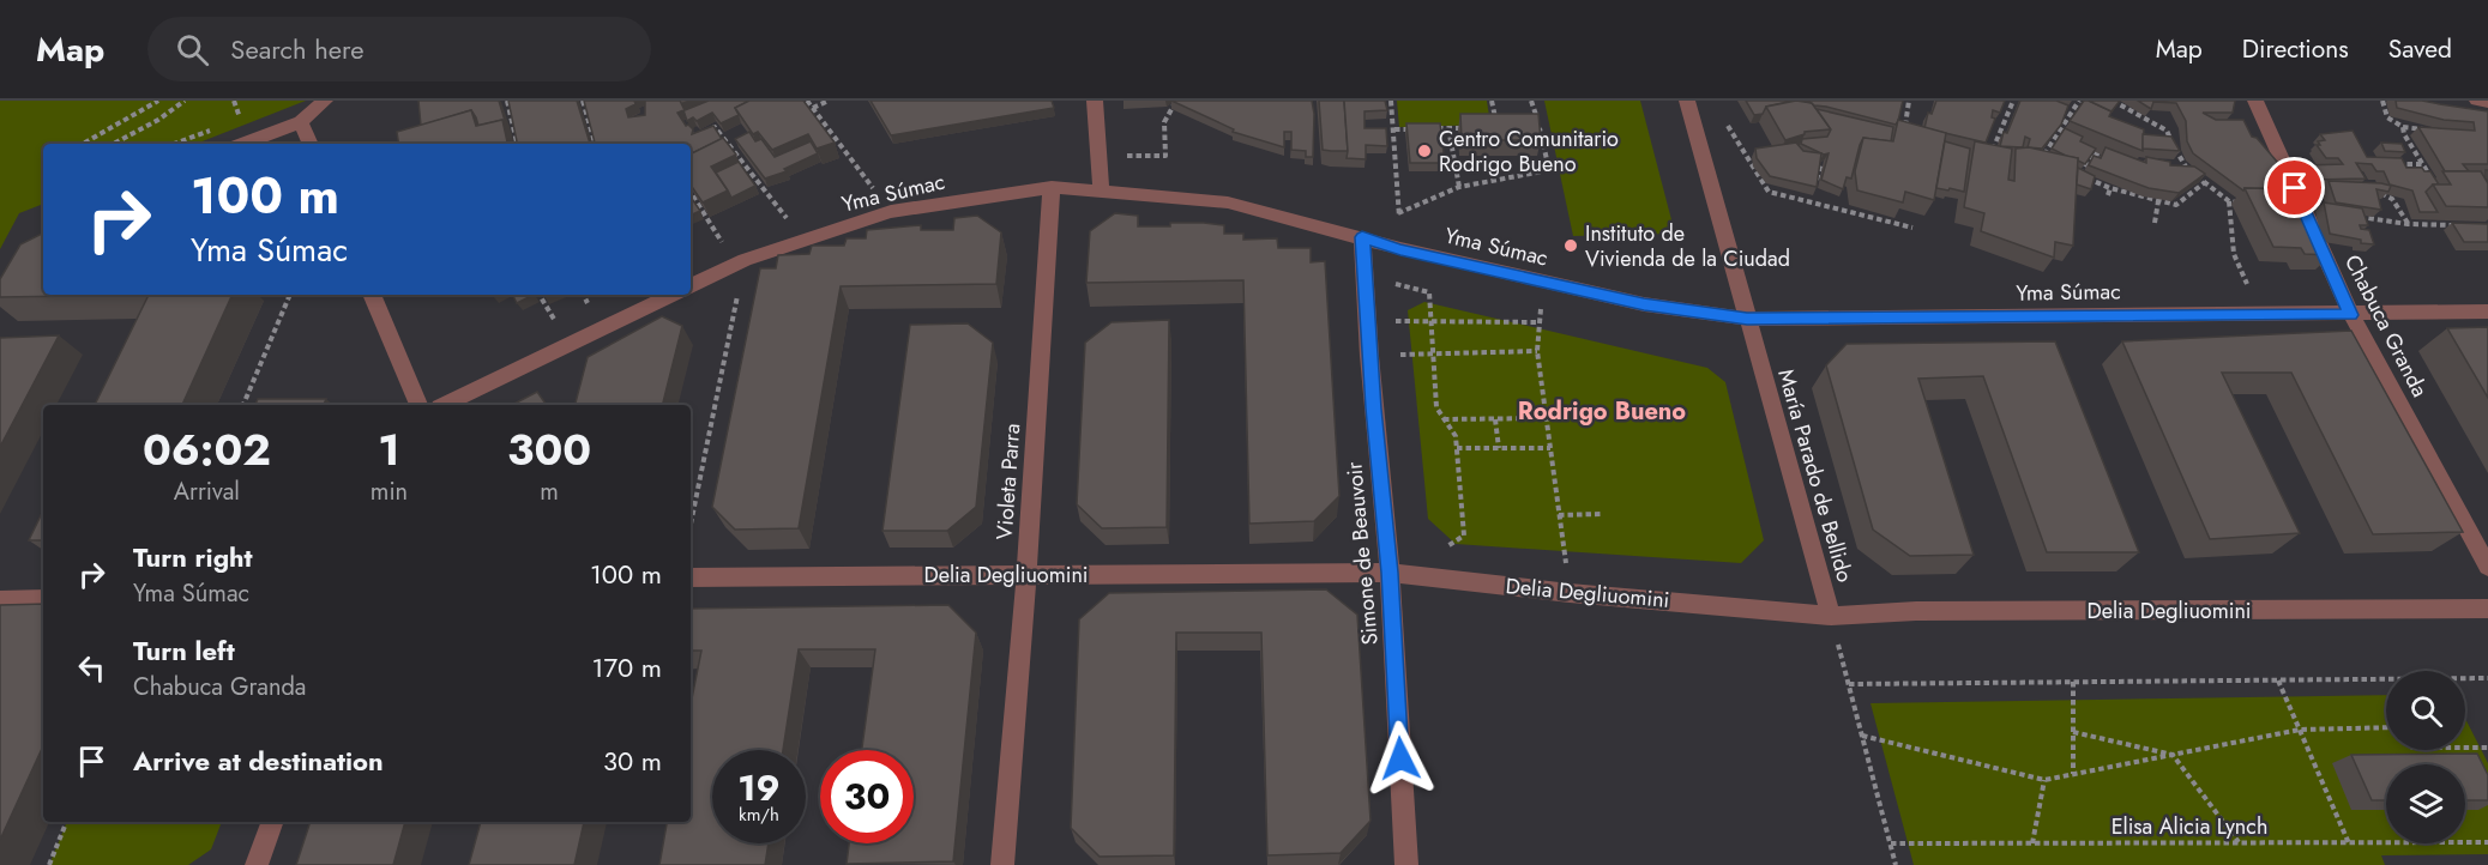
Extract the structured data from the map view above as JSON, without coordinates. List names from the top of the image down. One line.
{"streets":{"street":["Yma Súmac","Chabuca Granda","María Parado de Bellido","Violeta Parra","Simone de Beauvoir","Delia Degliuomini"],"path":["Elisa Alicia Lynch"]},"crossings":[["Yma Súmac","Chabuca Granda"],["Yma Súmac","María Parado de Bellido"],["Yma Súmac","Violeta Parra"],["Yma Súmac","Simone de Beauvoir"],["María Parado de Bellido","Delia Degliuomini"],["María Parado de Bellido","Elisa Alicia Lynch"],["Violeta Parra","Delia Degliuomini"],["Simone de Beauvoir","Delia Degliuomini"]],"districts":["Rodrigo Bueno"],"places":["Centro Comunitario Rodrigo Bueno","Instituto de Vivienda de la Ciudad"],"page":{"header":"Map","search":"Search here","nav":["Map","Directions","Saved"],"turn":["100 m","Yma Súmac"],"eta":["06:02","Arrival","1","min","300","m"],"list":[{"name":"Turn right","note":"Yma Súmac","value":"100 m"},{"name":"Turn left","note":"Chabuca Granda","value":"170 m"},{"name":"Arrive at destination","value":"30 m"}],"speed":"19 km/h","limit":"30"}}
